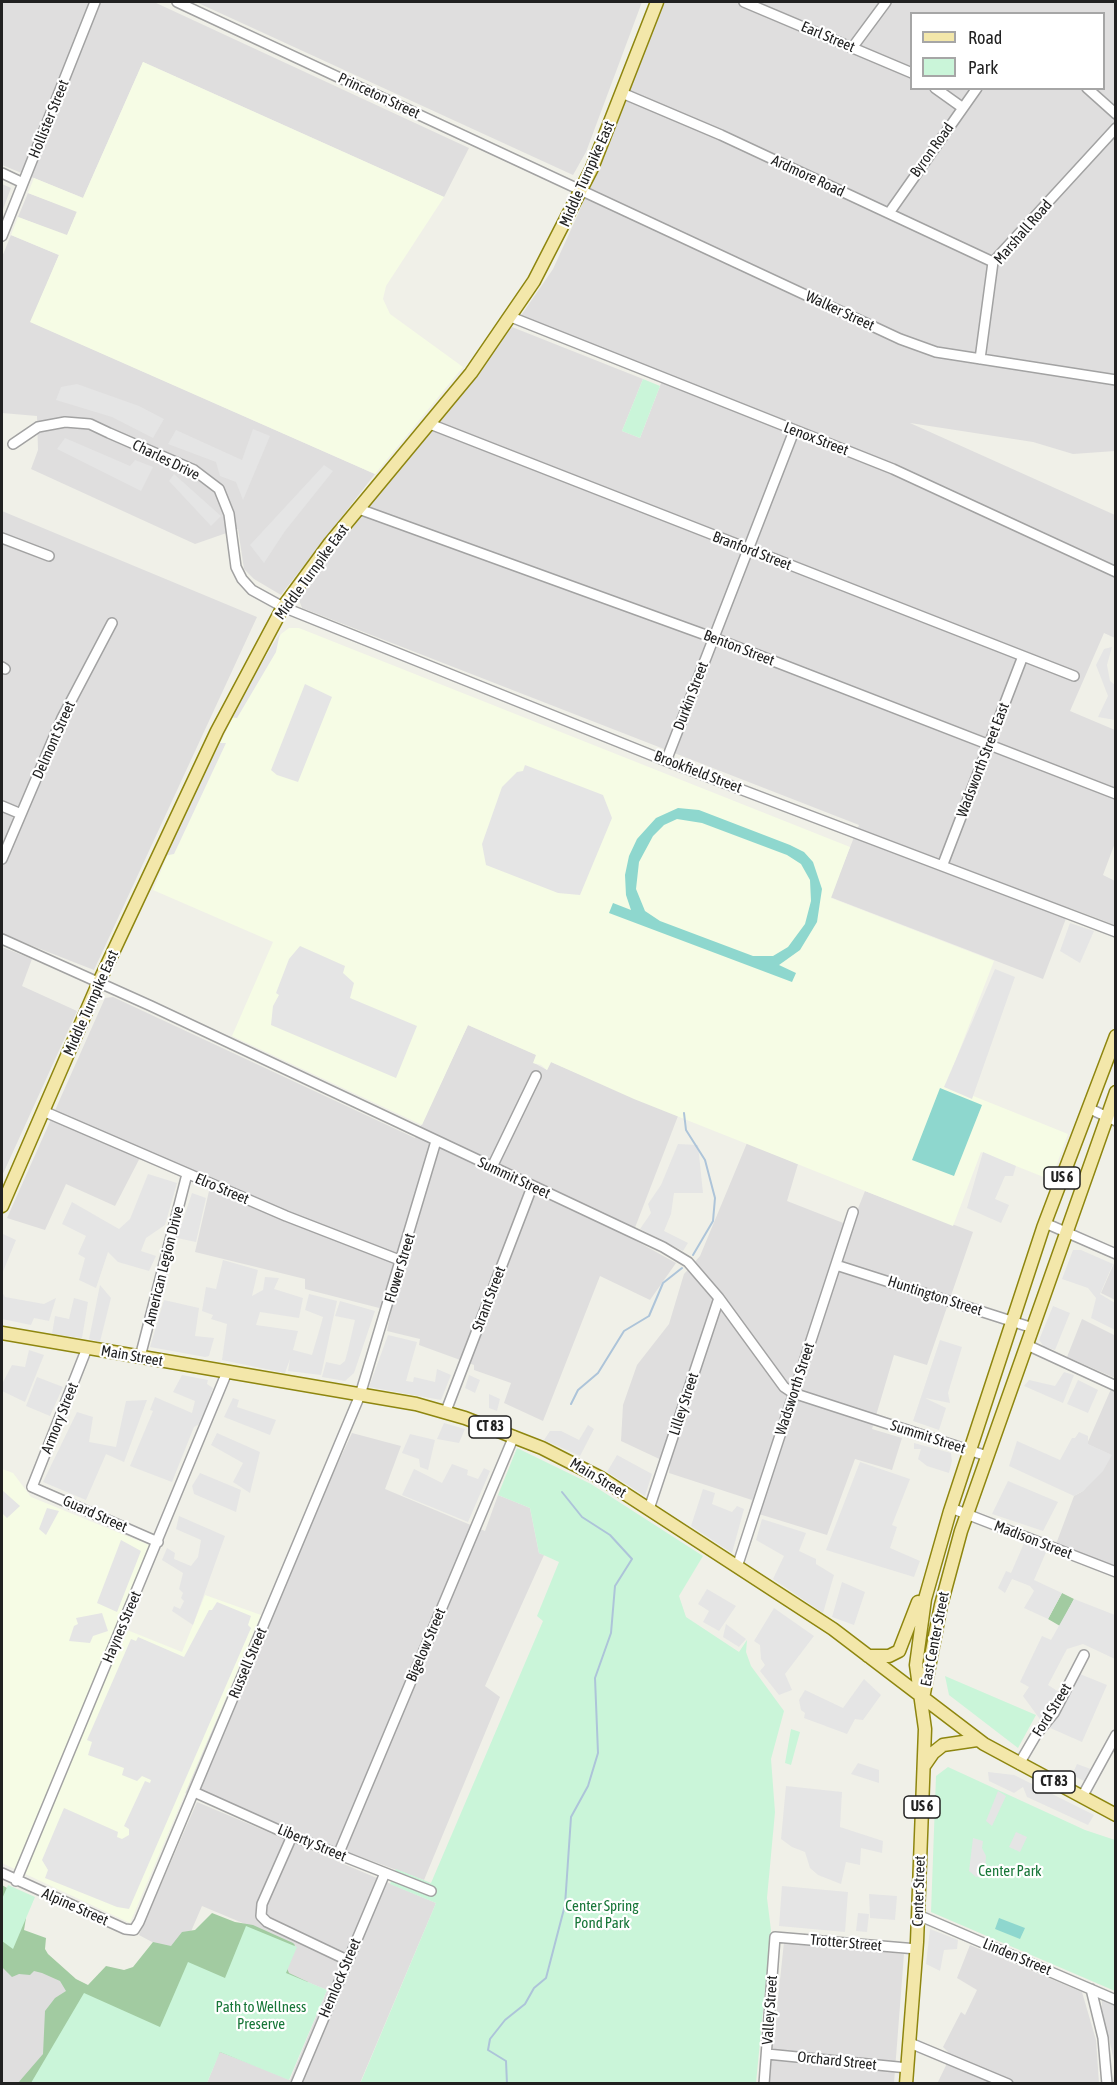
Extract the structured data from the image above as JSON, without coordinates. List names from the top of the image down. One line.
{"streets":{"main road":["Middle Turnpike East","US 6","Main Street","CT 83","East Center Street","Center Street"],"street":["Earl Street","Princeton Street","Hollister Street","Byron Road","Ardmore Road","Marshall Road","Walker Street","Lenox Street","Charles Drive","Branford Street","Benton Street","Durkin Street","Delmont Street","Wadsworth Street East","Brookfield Street","Summit Street","Elro Street","American Legion Drive","Flower Street","Huntington Street","Strant Street","Wadsworth Street","Lilley Street","Armory Street","Guard Street","Madison Street","Haynes Street","Bigelow Street","Russell Street","Ford Street","Liberty Street","Alpine Street","Trotter Street","Linden Street","Hemlock Street","Valley Street","Orchard Street"]},"crossings":[["Princeton Street","Middle Turnpike East"],["Princeton Street","Walker Street"],["Byron Road","Ardmore Road"],["Middle Turnpike East","Ardmore Road"],["Middle Turnpike East","Walker Street"],["Middle Turnpike East","Lenox Street"],["Middle Turnpike East","Charles Drive"],["Middle Turnpike East","Branford Street"],["Middle Turnpike East","Benton Street"],["Middle Turnpike East","Brookfield Street"],["Middle Turnpike East","Summit Street"],["Middle Turnpike East","Elro Street"],["Ardmore Road","Marshall Road"],["Marshall Road","Walker Street"],["Lenox Street","Durkin Street"],["Charles Drive","Brookfield Street"],["Branford Street","Durkin Street"],["Branford Street","Wadsworth Street East"],["Benton Street","Durkin Street"],["Benton Street","Wadsworth Street East"],["Durkin Street","Brookfield Street"],["Wadsworth Street East","Brookfield Street"],["Summit Street","Flower Street"],["Summit Street","Strant Street"],["Summit Street","Wadsworth Street"],["Summit Street","Lilley Street"],["Summit Street","East Center Street"],["Elro Street","American Legion Drive"],["Elro Street","Flower Street"],["American Legion Drive","Main Street"],["Flower Street","Main Street"],["Flower Street","Russell Street"],["Huntington Street","Wadsworth Street"],["Huntington Street","East Center Street"],["Strant Street","Main Street"],["Main Street","Wadsworth Street"],["Main Street","Lilley Street"],["Main Street","Armory Street"],["Main Street","Haynes Street"],["Main Street","East Center Street"],["Main Street","Bigelow Street"],["Main Street","Russell Street"],["Main Street","Ford Street"],["Main Street","Center Street"],["Armory Street","Guard Street"],["Guard Street","Haynes Street"],["Madison Street","East Center Street"],["Haynes Street","Alpine Street"],["East Center Street","Center Street"],["Bigelow Street","Liberty Street"],["Russell Street","Liberty Street"],["Russell Street","Alpine Street"],["Liberty Street","Hemlock Street"],["Center Street","Trotter Street"],["Center Street","Linden Street"],["Center Street","Orchard Street"],["Trotter Street","Valley Street"],["Valley Street","Orchard Street"]],"parks":["Center Park","Center Spring Pond Park","Path to Wellness Preserve"],"legend":["Road","Park"]}
